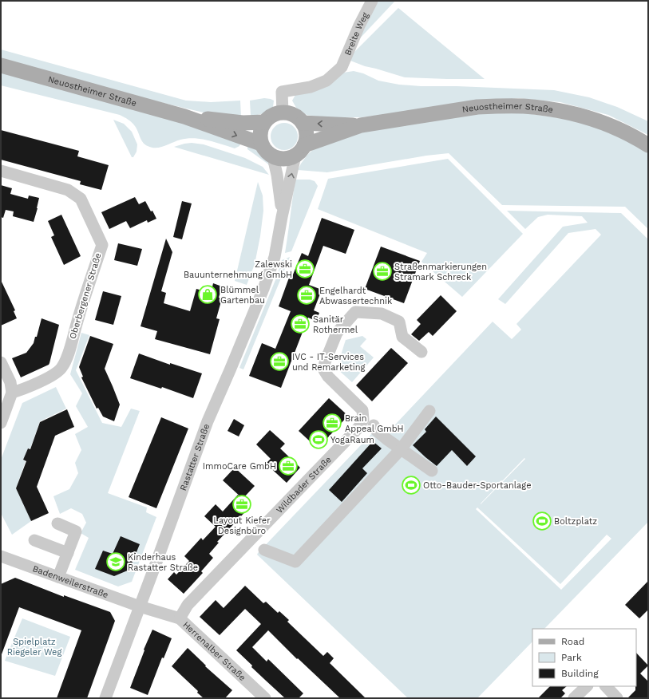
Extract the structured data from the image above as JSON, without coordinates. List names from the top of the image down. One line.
{"streets":{"main road":["Neuostheimer Straße"],"street":["Breite Weg","Oberbergener Straße","Rastatter Straße","Wildbader Straße","Badenweilerstraße","Herrenalber Straße"]},"crossings":[["Breite Weg","Neuostheimer Straße"],["Breite Weg","Rastatter Straße"],["Neuostheimer Straße","Rastatter Straße"],["Rastatter Straße","Badenweilerstraße"],["Rastatter Straße","Herrenalber Straße"],["Wildbader Straße","Herrenalber Straße"],["Badenweilerstraße","Herrenalber Straße"]],"parks":["Spielplatz Riegeler Weg"],"places":{"office":["Zalewski Bauunternehmung GmbH","Straßenmarkierungen Stramark Schreck","Engelhardt Abwassertechnik","Sanitär Rothermel","IVC - IT-Services und Remarketing","Brain Appeal GmbH","ImmoCare GmbH","Layout Kiefer Designbüro"],"shop":["Blümmel Gartenbau"],"sports":["YogaRaum","Otto-Bauder-Sportanlage","Boltzplatz"],"school or university":["Kinderhaus Rastatter Straße"]},"legend":["Road","Park","Building"]}
